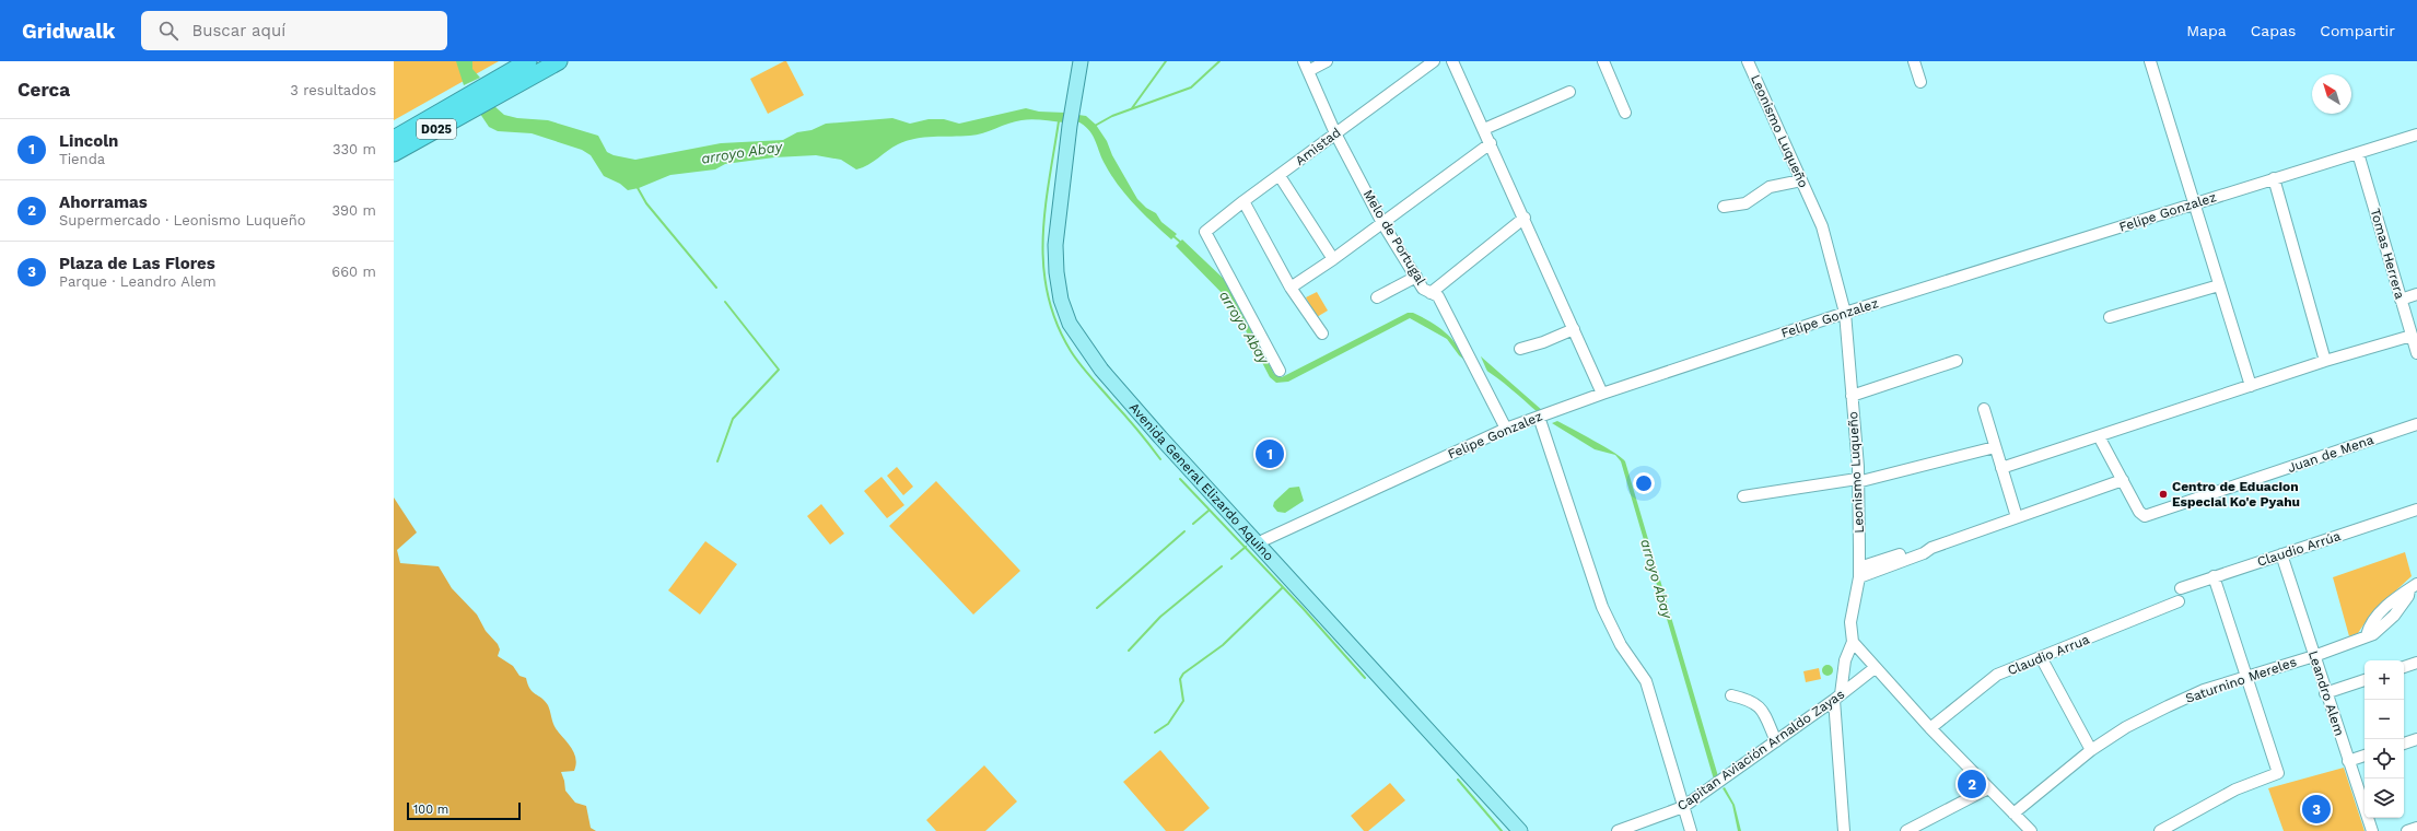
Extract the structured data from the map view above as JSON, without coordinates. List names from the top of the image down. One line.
{"streets":{"highway":["D025"],"main road":["Avenida General Elizardo Aquino"],"street":["Leonismo Luqueño","Amistad","Felipe Gonzalez","Melo de Portugal","Tomas Herrera","Juan de Mena","Claudio Arrúa","Claudio Arrua","Saturnino Mereles","Leandro Alem","Capitan Aviación Arnaldo Zayas"]},"crossings":[["Leonismo Luqueño","Felipe Gonzalez"],["Amistad","Melo de Portugal"],["Felipe Gonzalez","Melo de Portugal"],["Felipe Gonzalez","Tomas Herrera"],["Felipe Gonzalez","Avenida General Elizardo Aquino"],["Claudio Arrúa","Leandro Alem"],["Saturnino Mereles","Leandro Alem"]],"water":["arroyo Abay"],"places":["Centro de Eduacion Especial Ko'e Pyahu"],"scale_bar":"100 m","north":"top left","page":{"header":"Gridwalk","search":"Buscar aquí","nav":["Mapa","Capas","Compartir"],"heading":["Cerca","3 resultados"],"list":[{"mark":"1","name":"Lincoln","note":"Tienda","value":"330 m"},{"mark":"2","name":"Ahorramas","note":"Supermercado · Leonismo Luqueño","value":"390 m"},{"mark":"3","name":"Plaza de Las Flores","note":"Parque · Leandro Alem","value":"660 m"}],"pins":["1","2","3"],"map_buttons":["+","−"],"scale":"100 m"}}
